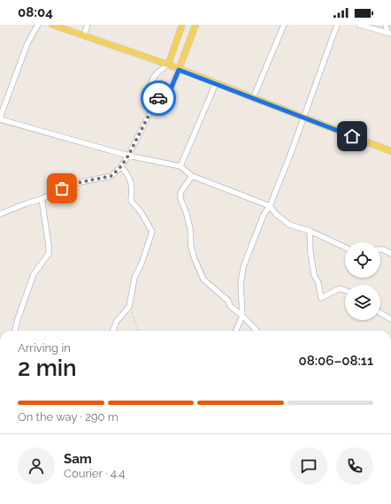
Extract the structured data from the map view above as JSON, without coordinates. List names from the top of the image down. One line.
{"page":{"status":"08:04","heading":["2 min","Arriving in","08:06–08:11"],"panel":["Sam","Courier · 4.4"],"bar":"On the way · 290 m"}}
